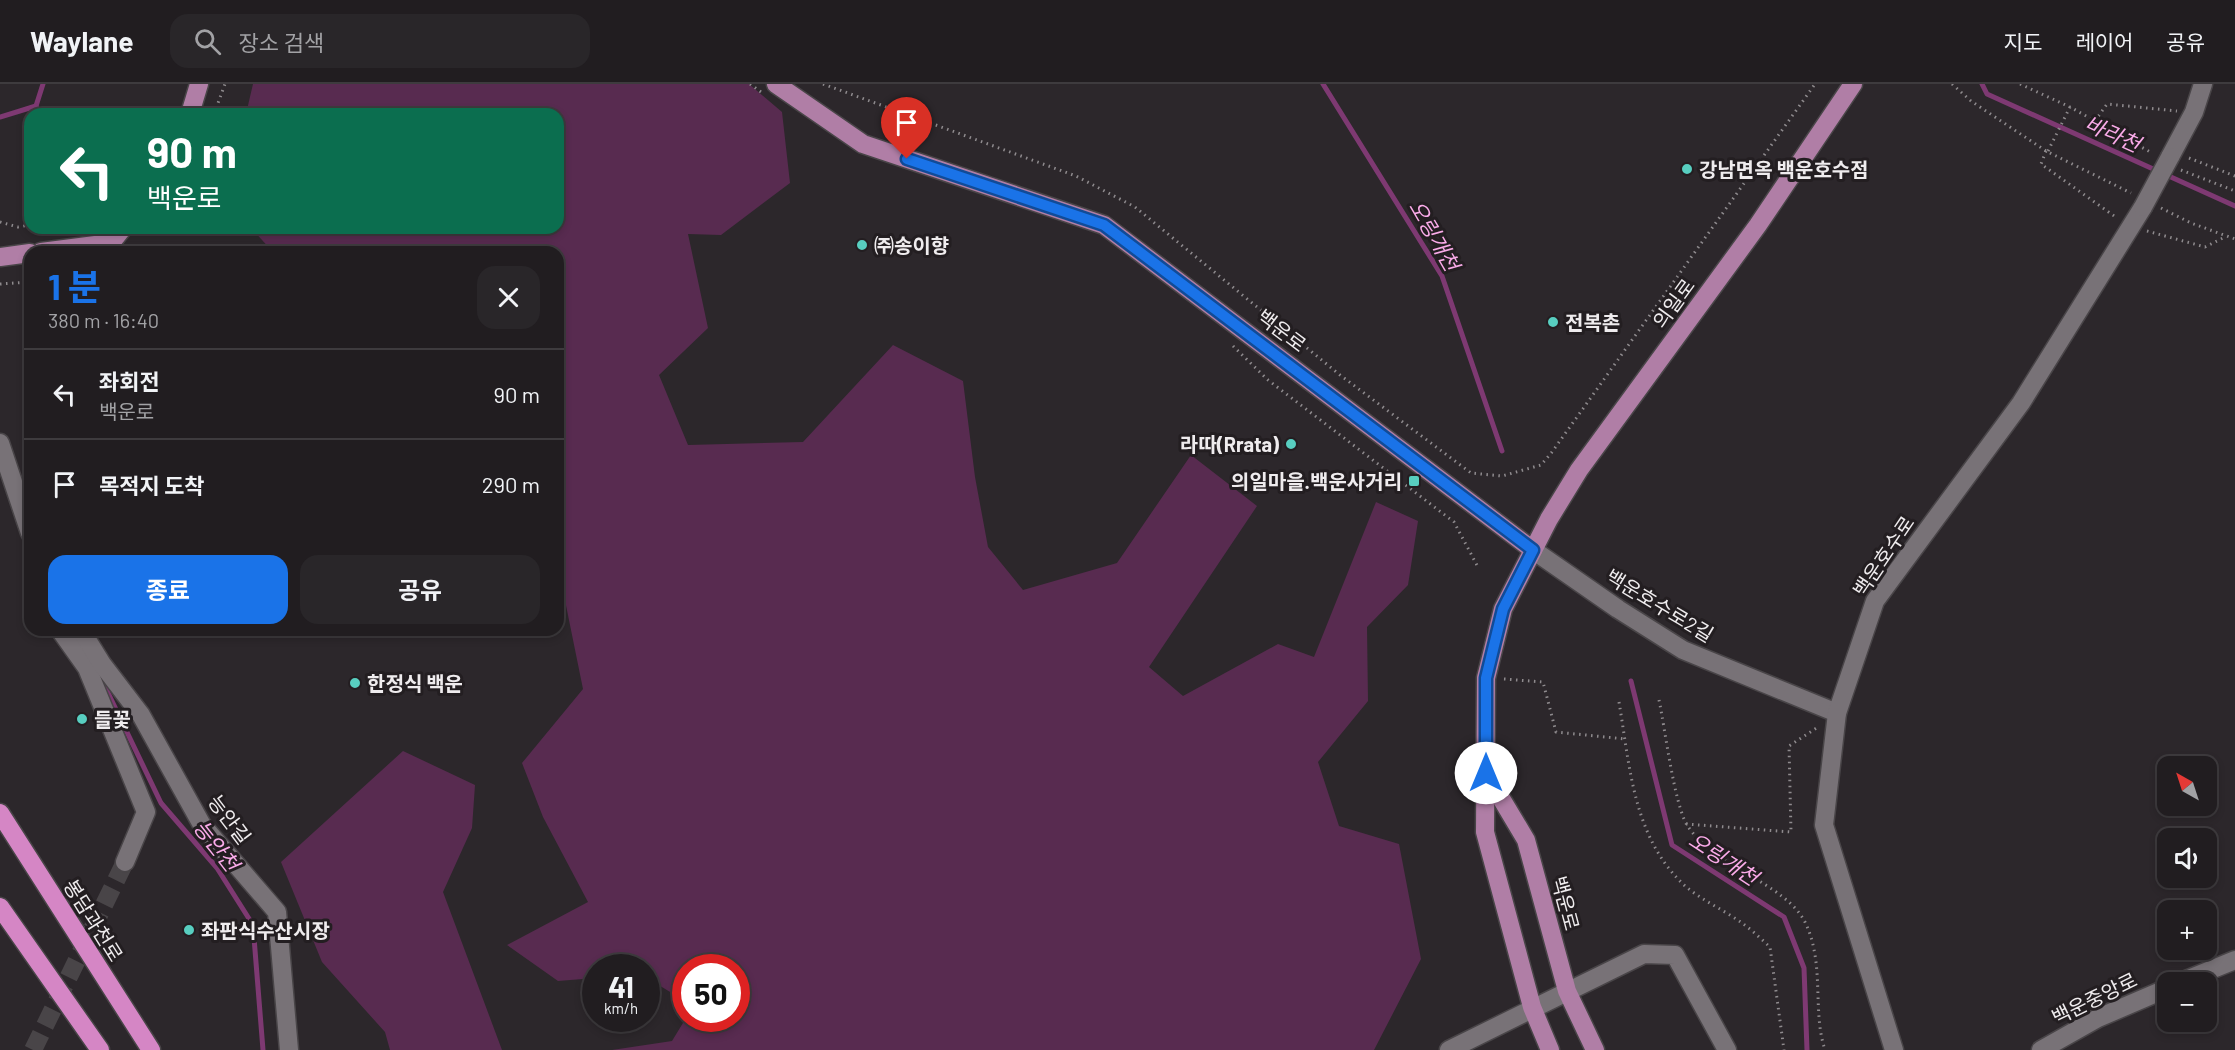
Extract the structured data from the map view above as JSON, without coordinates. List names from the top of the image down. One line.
{"streets":{"highway":["봉담과천로"],"main road":["의일로","백운로"],"street":["백운호수로","백운호수로2길","능안길","백운중앙로"]},"crossings":[["의일로","백운로"],["의일로","백운호수로2길"],["백운로","백운호수로2길"],["백운호수로","백운호수로2길"]],"water":["바라천","오링개천","능안천"],"places":{"other":["강남면옥 백운호수점","㈜송이향","전복촌","라따(Rrata)","한정식 백운","들꽃","좌판식수산시장"],"transit":["의일마을.백운사거리"]},"north":"top left","page":{"header":"Waylane","search":"장소 검색","nav":["지도","레이어","공유"],"turn":["90 m","백운로"],"heading":["1 분","380 m · 16:40"],"list":[{"name":"좌회전","note":"백운로","value":"90 m"},{"name":"목적지 도착","value":"290 m"}],"buttons":["종료","공유"],"map_buttons":["+","−"],"speed":"41 km/h","limit":"50"}}
